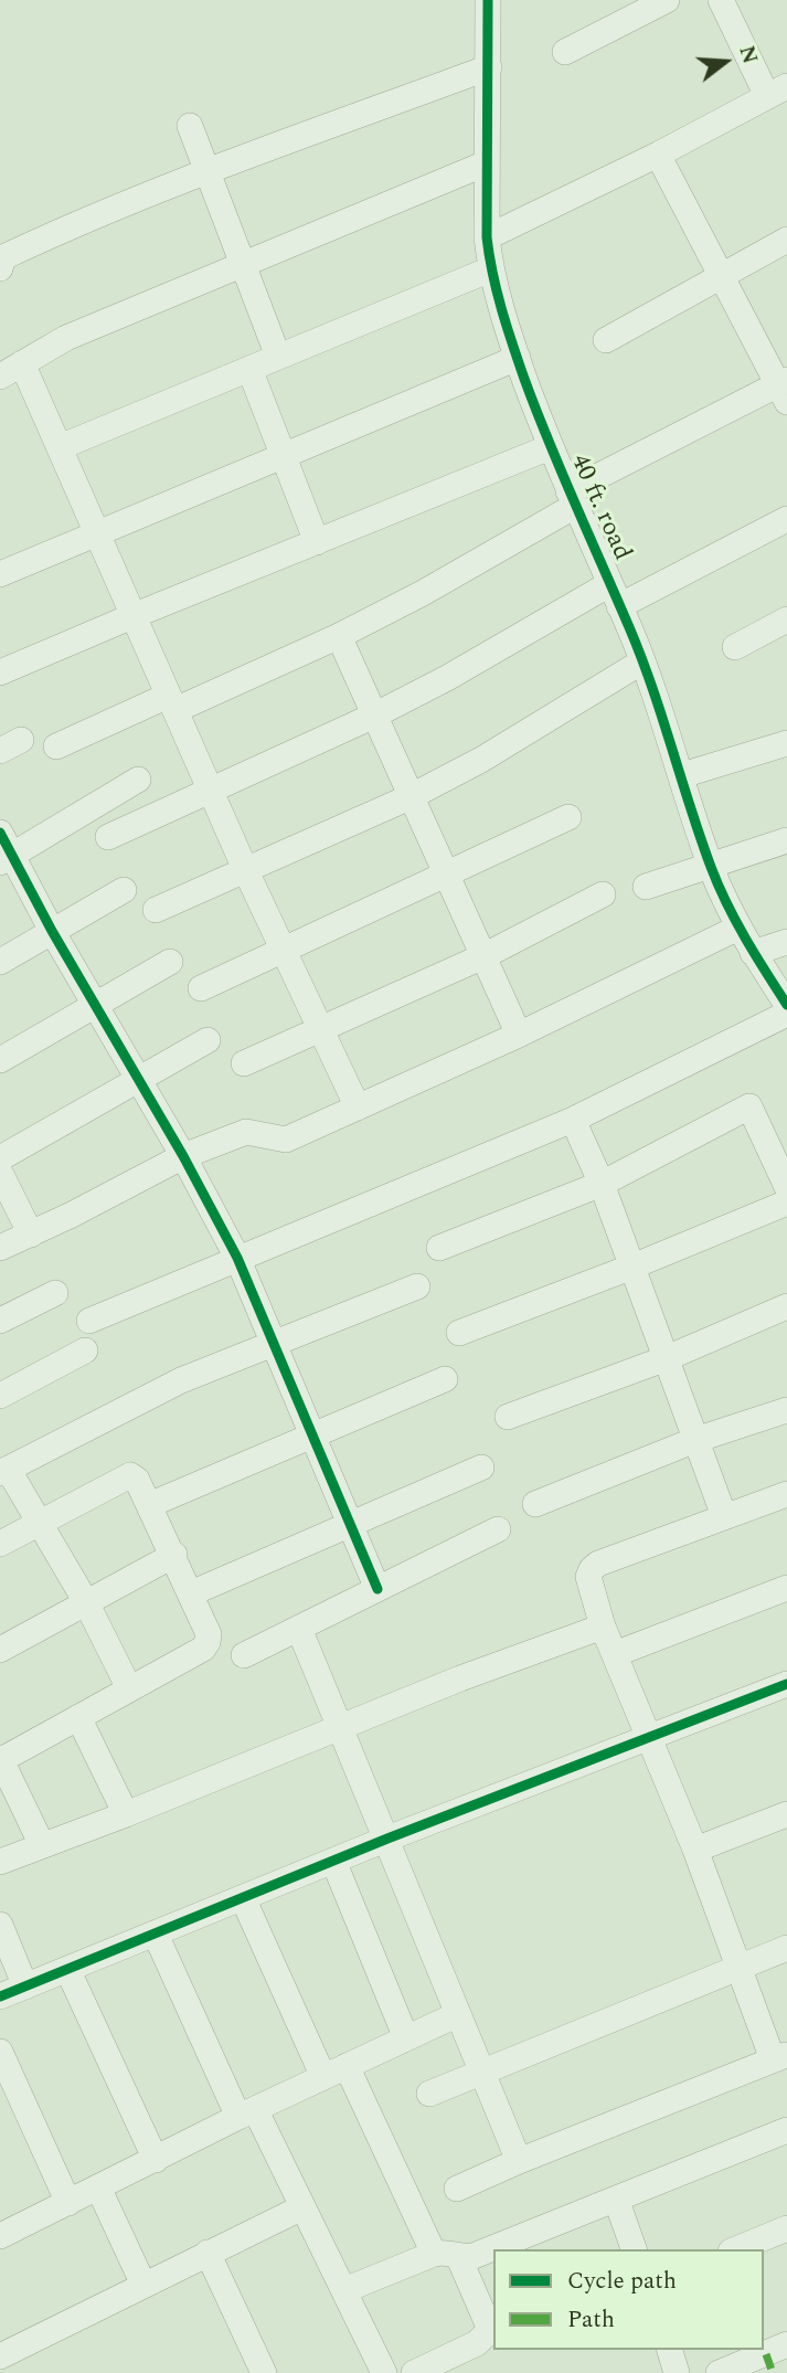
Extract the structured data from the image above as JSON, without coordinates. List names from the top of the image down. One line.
{"streets":{"street":["40 ft. road"]},"legend":["Cycle path","Path"],"north":"right"}
